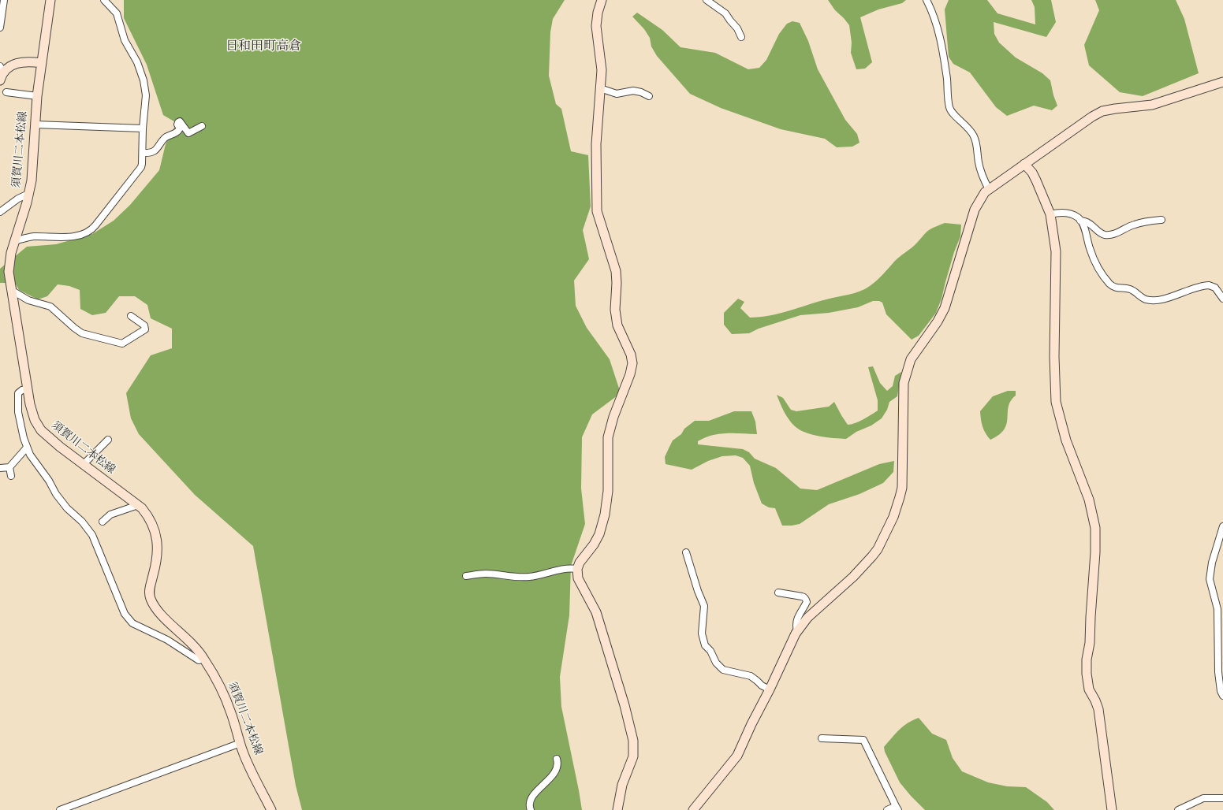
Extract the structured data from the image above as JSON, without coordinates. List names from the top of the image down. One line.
{"streets":{"street":["須賀川二本松線"]},"districts":["日和田町高倉"]}
